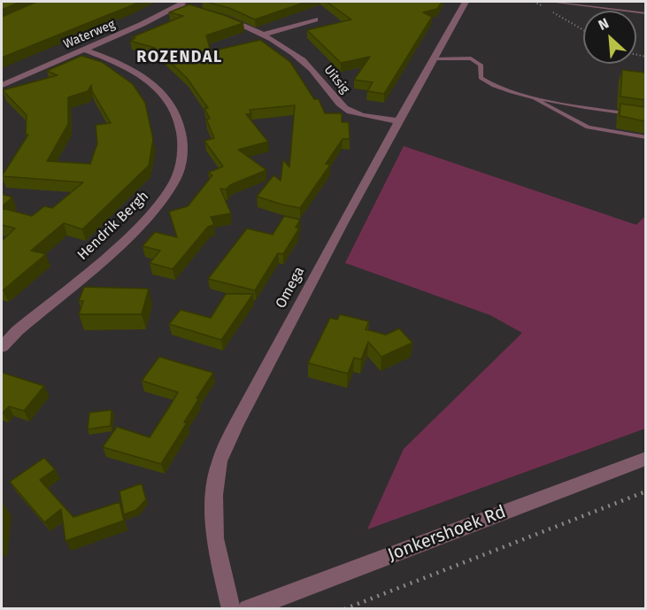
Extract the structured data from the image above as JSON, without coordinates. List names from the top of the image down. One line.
{"streets":{"street":["Waterweg","Uitsig","Hendrik Bergh","Omega","Jonkershoek Rd"]},"crossings":[["Waterweg","Uitsig"],["Waterweg","Hendrik Bergh"],["Uitsig","Omega"]],"districts":["ROZENDAL"],"north":"top left"}
